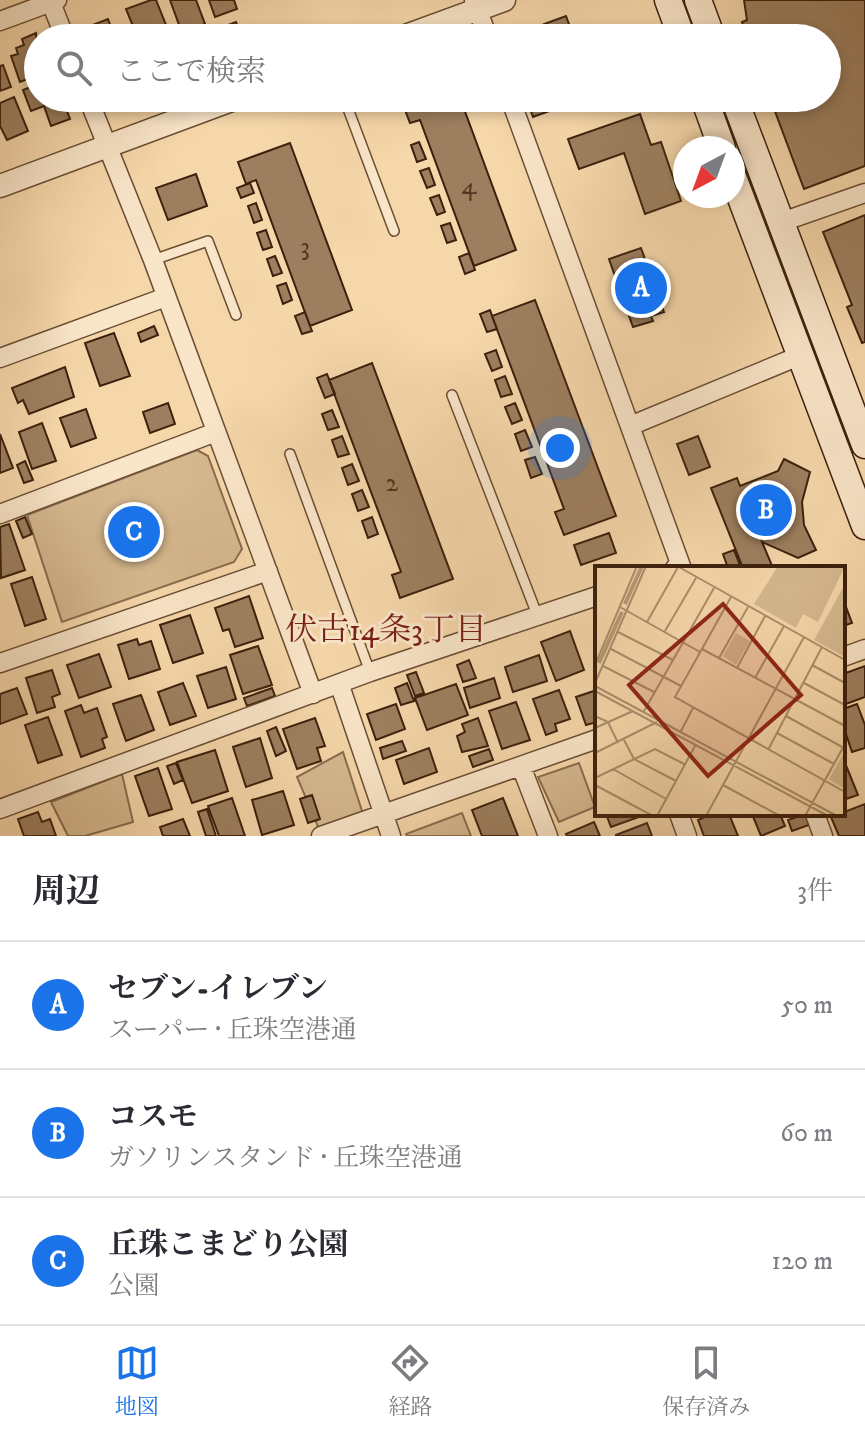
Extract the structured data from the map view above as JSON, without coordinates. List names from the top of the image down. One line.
{"districts":["伏古14条3丁目"],"house_numbers":["4","3","2"],"north":"bottom left","page":{"search":"ここで検索","pins":["A","B","C"],"heading":["周辺","3件"],"list":[{"mark":"A","name":"セブン-イレブン","note":"スーパー · 丘珠空港通","value":"50 m"},{"mark":"B","name":"コスモ","note":"ガソリンスタンド · 丘珠空港通","value":"60 m"},{"mark":"C","name":"丘珠こまどり公園","note":"公園","value":"120 m"}],"nav":["地図","経路","保存済み"]}}
